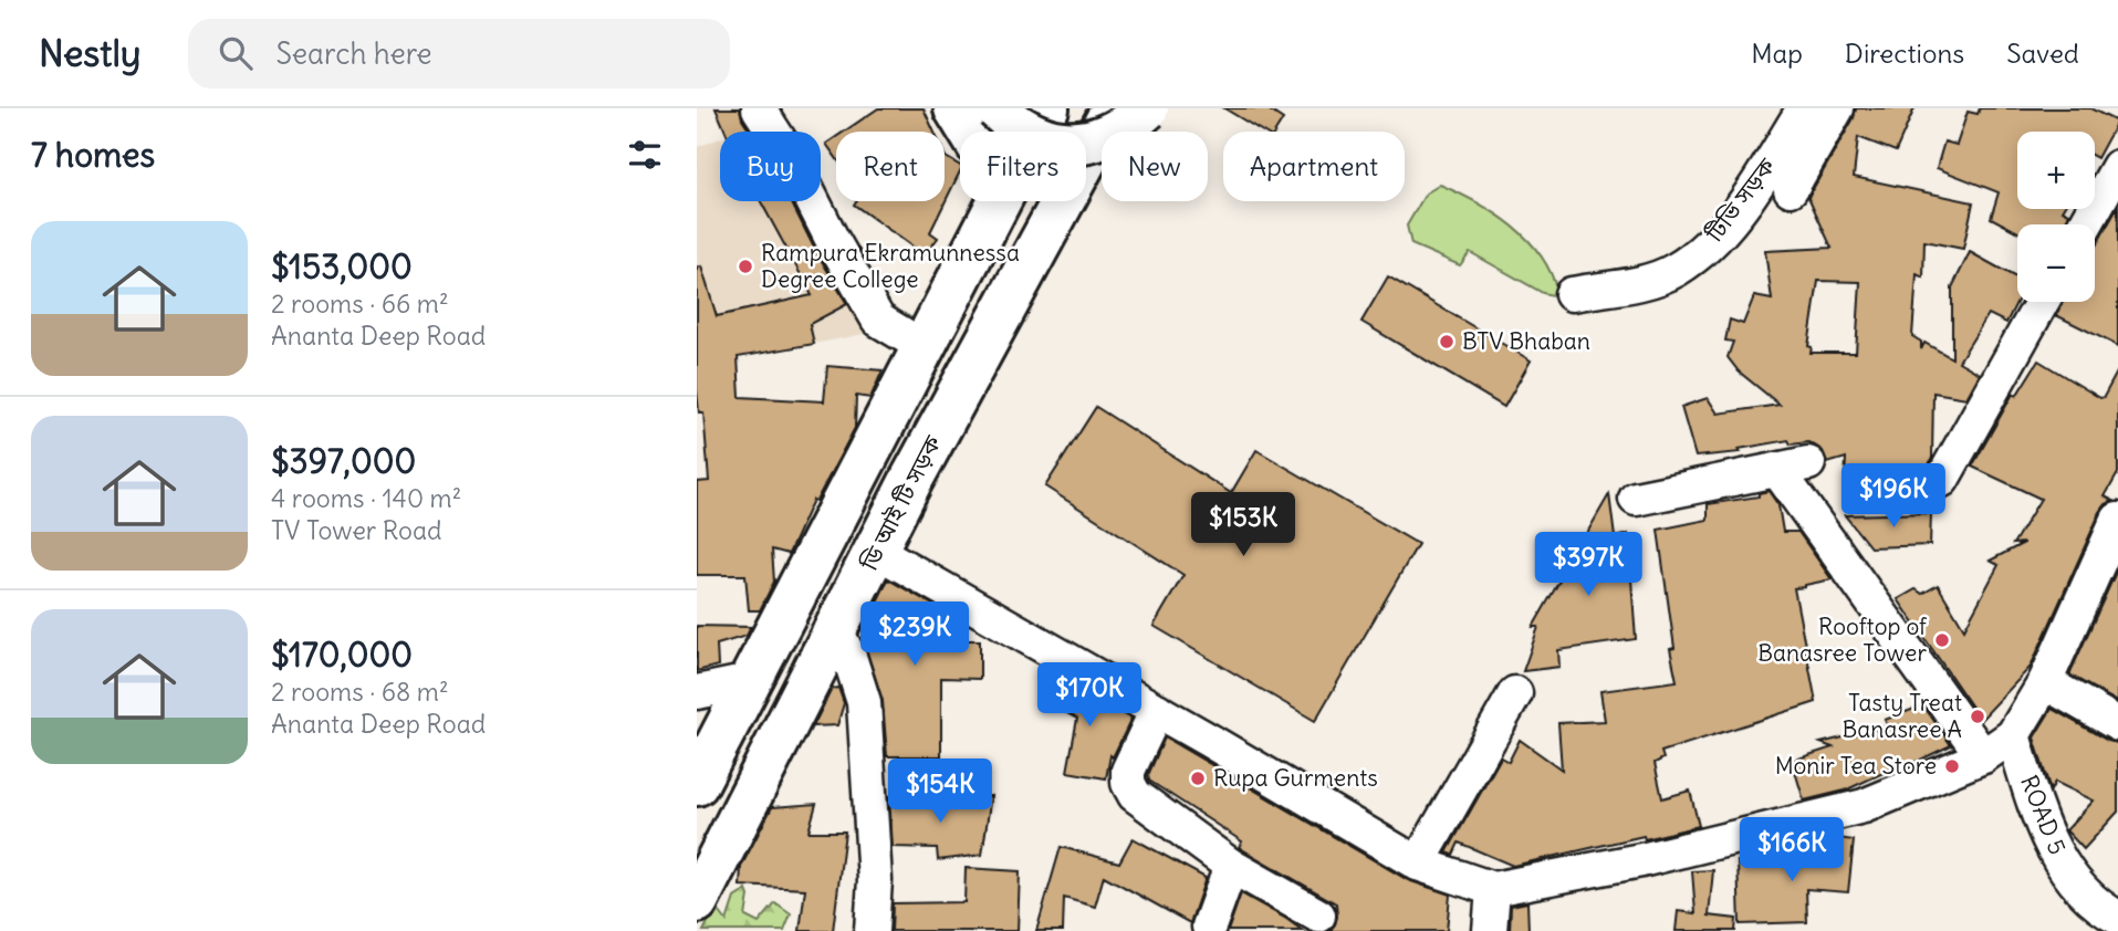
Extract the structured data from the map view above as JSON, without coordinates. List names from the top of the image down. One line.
{"streets":{"main road":["ডি আই টি সড়ক"],"street":["টিভি সড়ক","ROAD 5"]},"places":["Rampura Ekramunnessa Degree College","BTV Bhaban","Rooftop of Banasree Tower","Tasty Treat Banasree A","Monir Tea Store","Rupa Gurments"],"page":{"header":"Nestly","search":"Search here","nav":["Map","Directions","Saved"],"heading":"7 homes","map_buttons":["+","−"],"chip":["Buy","Rent","Filters","New","Apartment"],"list":[{"name":"$153,000","note":"2 rooms · 66 m² · Ananta Deep Road"},{"name":"$397,000","note":"4 rooms · 140 m² · TV Tower Road"},{"name":"$170,000","note":"2 rooms · 68 m² · Ananta Deep Road"}],"price":["$196K","$153K","$397K","$239K","$170K","$154K","$166K"]}}
